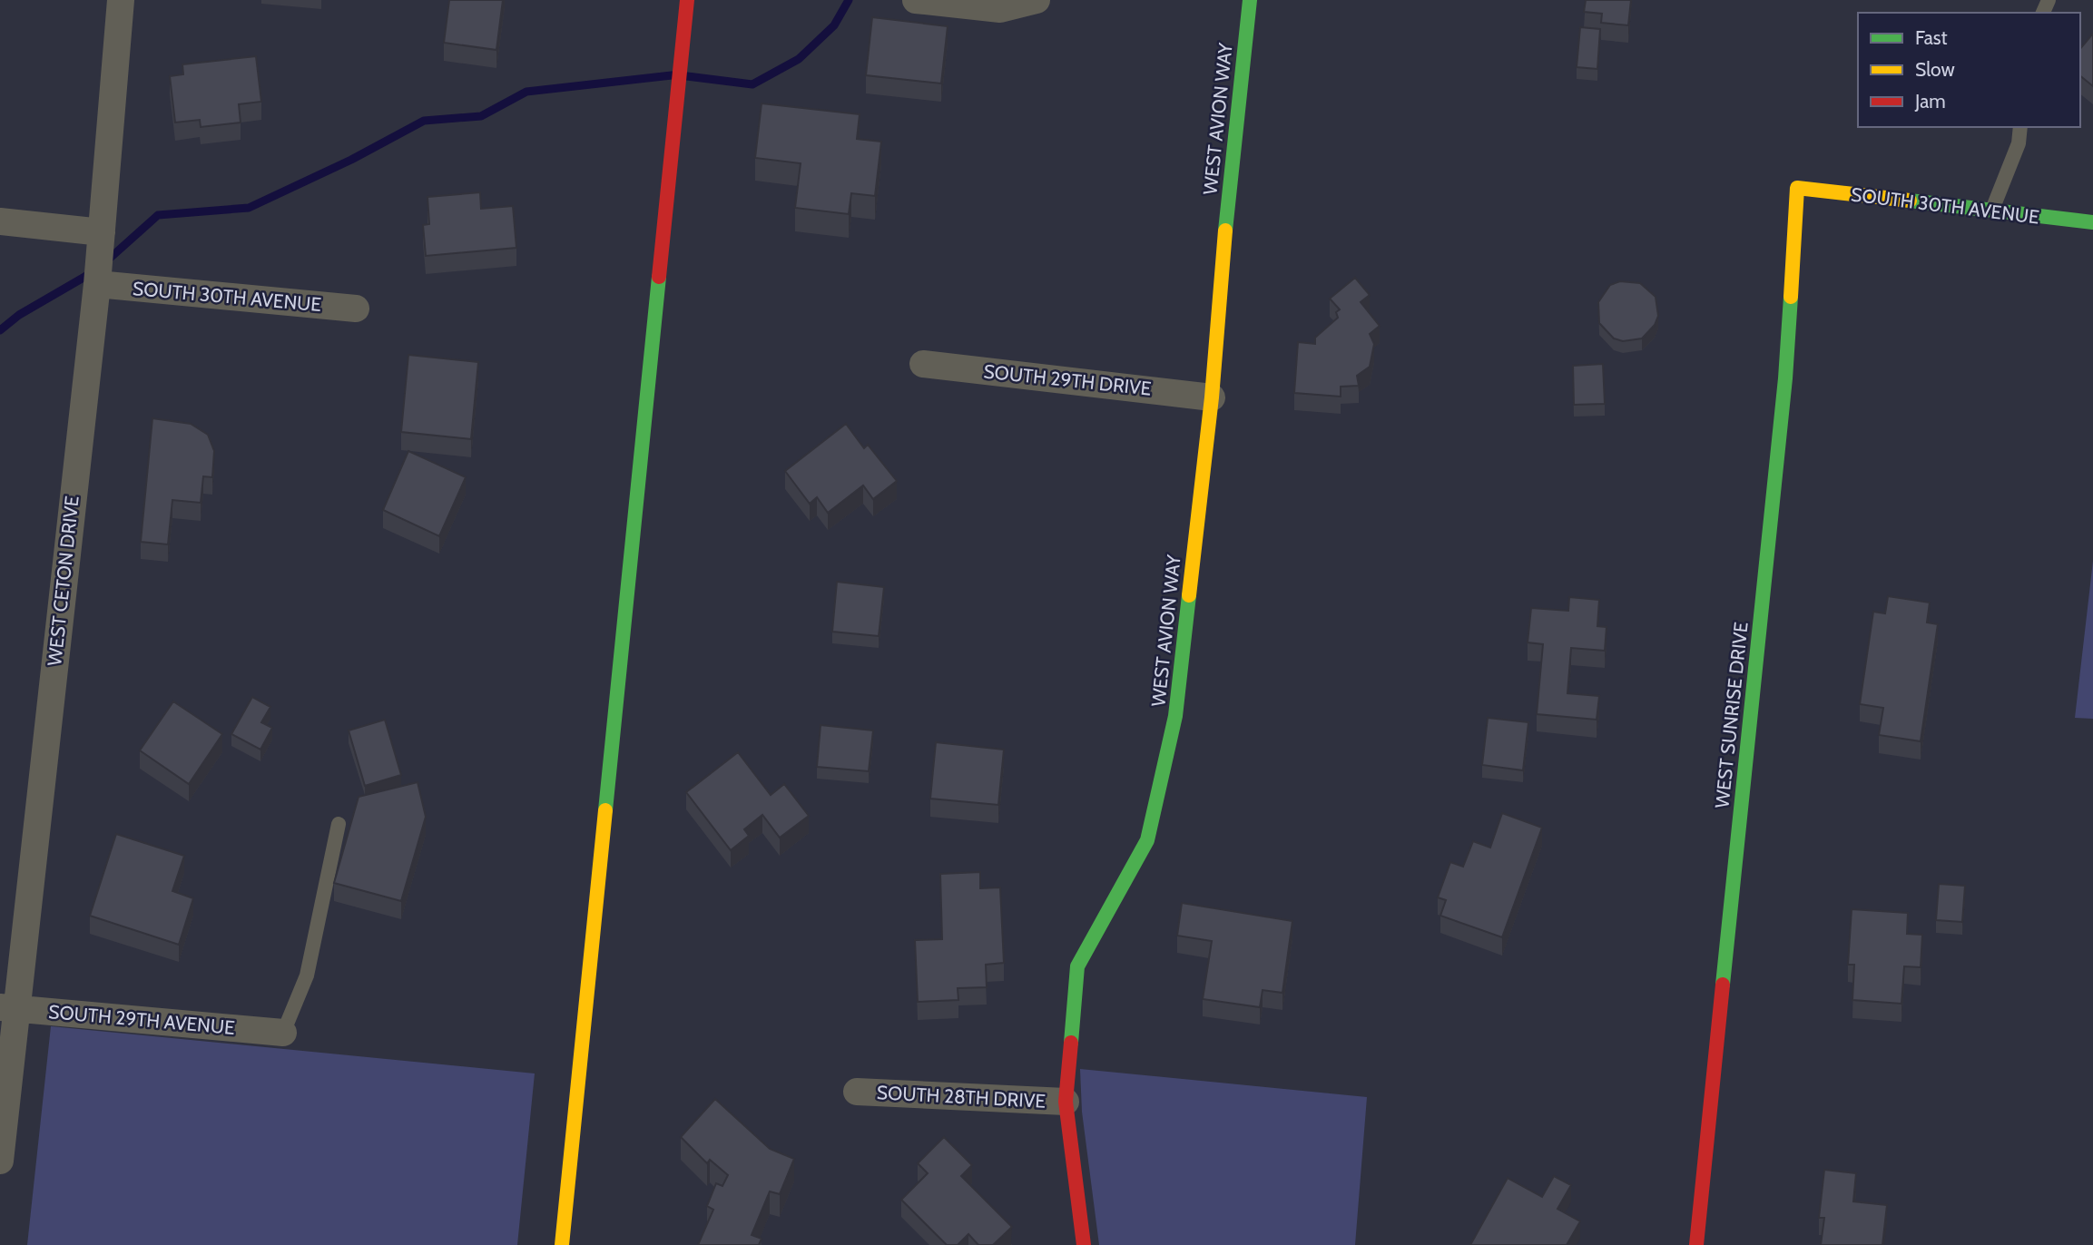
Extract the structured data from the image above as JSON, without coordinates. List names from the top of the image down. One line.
{"streets":{"street":["WEST AVION WAY","SOUTH 30TH AVENUE","SOUTH 29TH DRIVE","WEST CETON DRIVE","WEST SUNRISE DRIVE","SOUTH 29TH AVENUE","SOUTH 28TH DRIVE"]},"crossings":[["WEST AVION WAY","SOUTH 29TH DRIVE"],["WEST AVION WAY","SOUTH 28TH DRIVE"],["SOUTH 30TH AVENUE","WEST CETON DRIVE"],["SOUTH 30TH AVENUE","WEST SUNRISE DRIVE"],["WEST CETON DRIVE","SOUTH 29TH AVENUE"]],"legend":["Fast","Slow","Jam"]}
